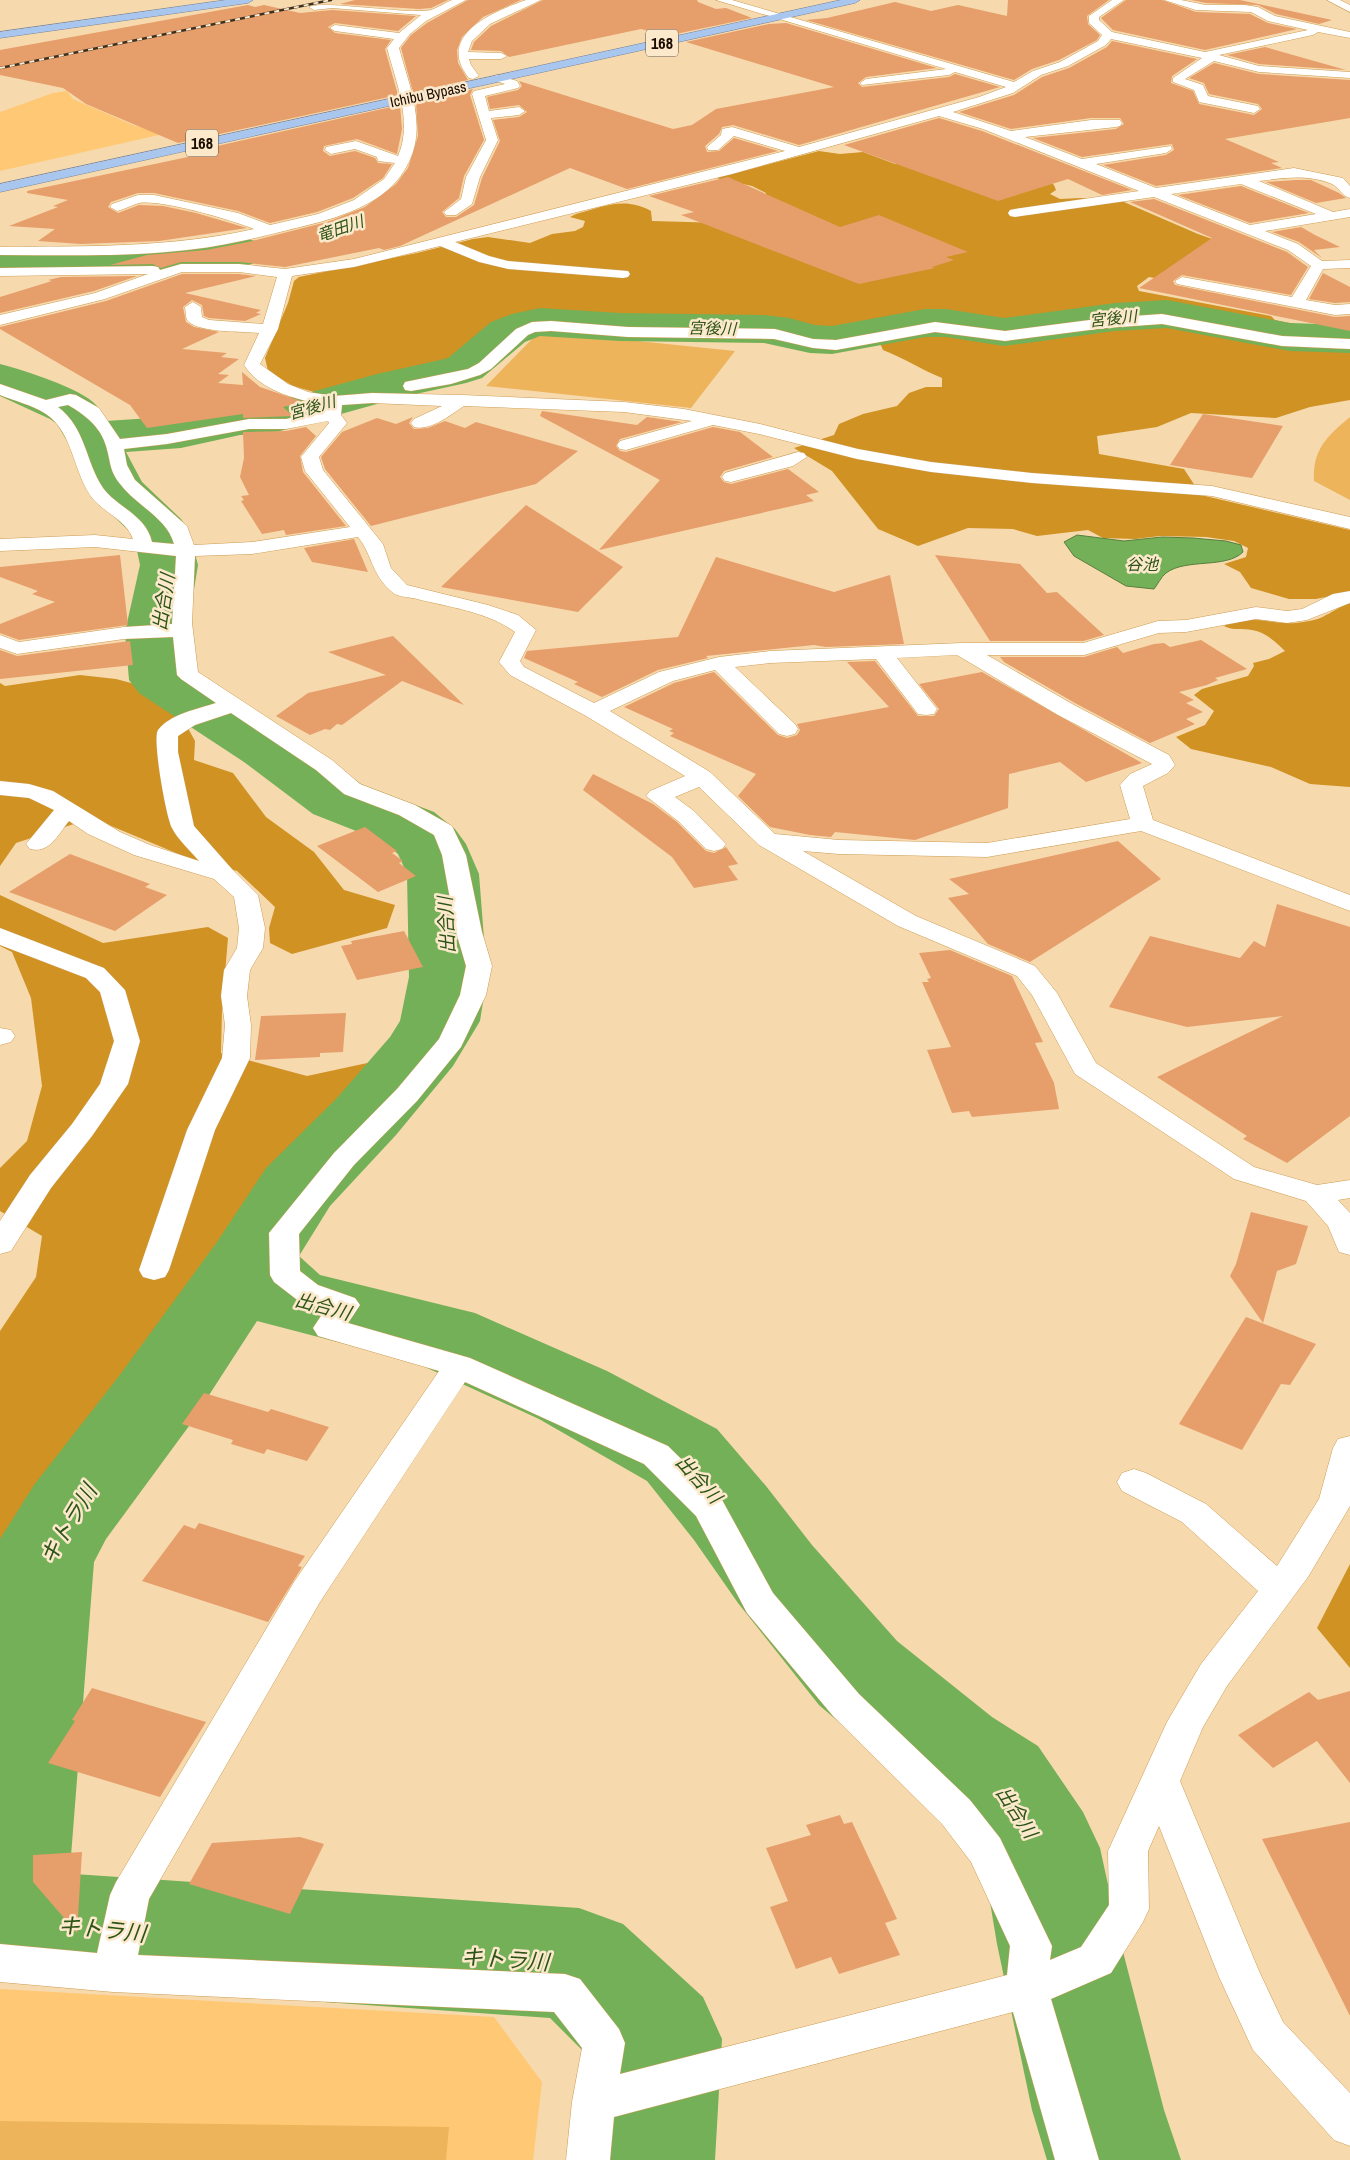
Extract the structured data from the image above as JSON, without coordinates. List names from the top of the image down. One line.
{"streets":{"highway":["168","Ichibu Bypass"]},"water":["竜田川","宮後川","谷池","出合川","キトラ川"]}
